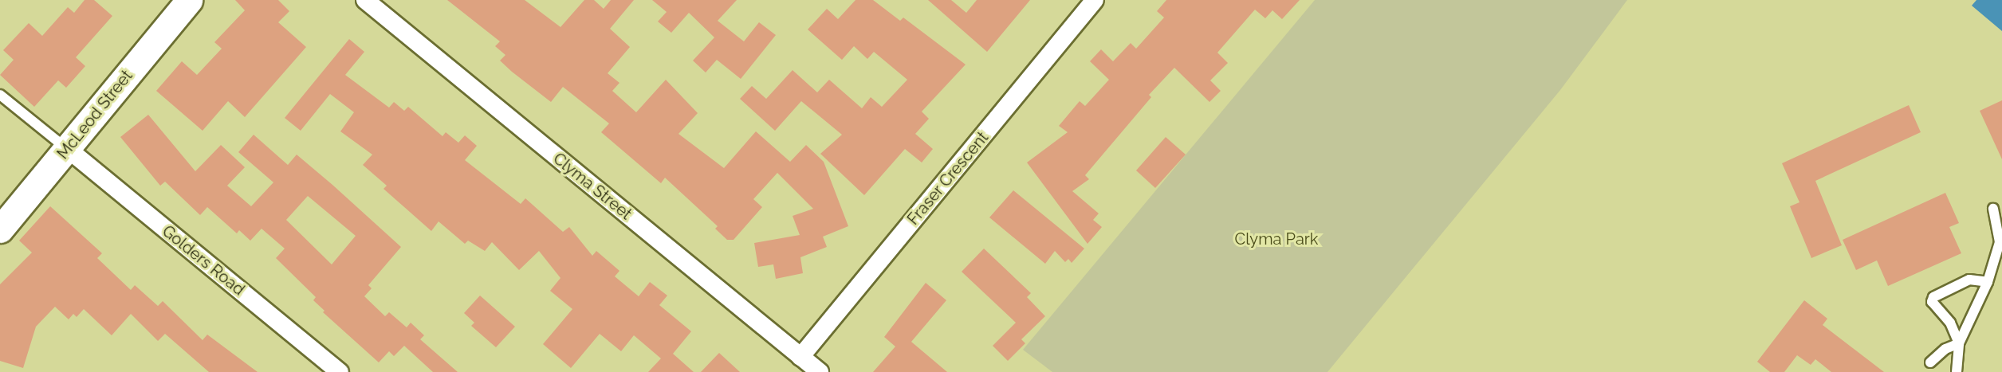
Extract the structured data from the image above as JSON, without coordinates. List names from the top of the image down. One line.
{"streets":{"street":["McLeod Street","Fraser Crescent","Clyma Street","Golders Road"]},"crossings":[["McLeod Street","Golders Road"],["Fraser Crescent","Clyma Street"]],"parks":["Clyma Park"]}
